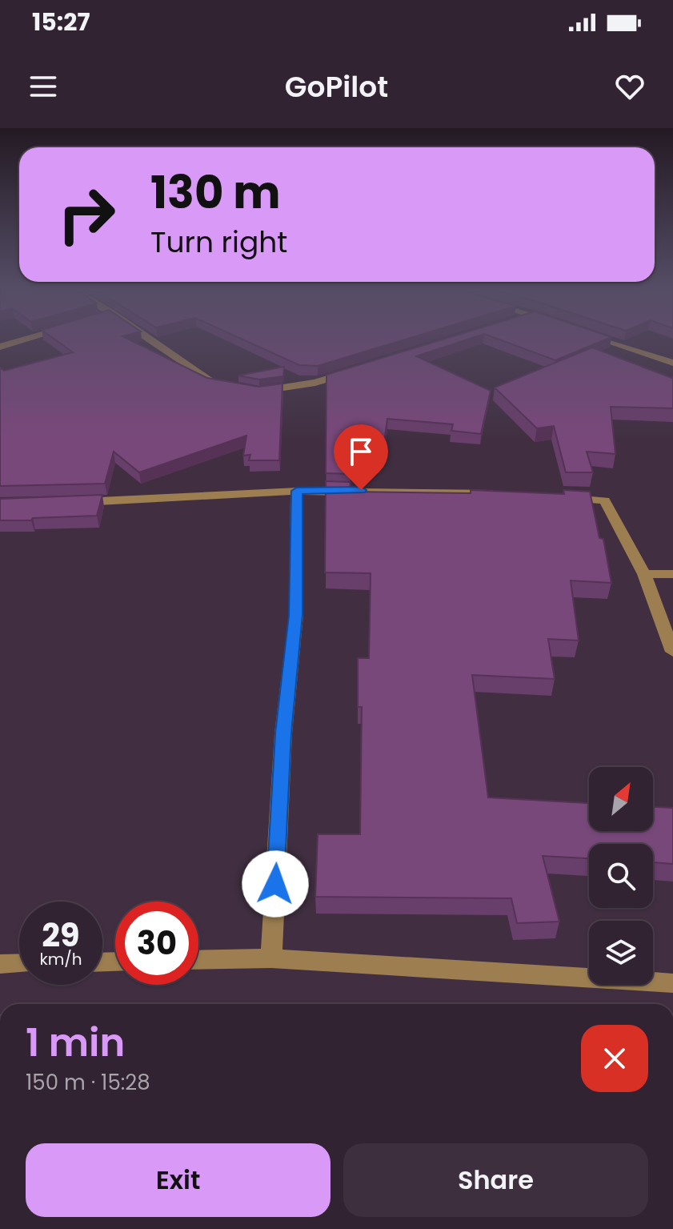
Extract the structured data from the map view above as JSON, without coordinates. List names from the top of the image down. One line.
{"north":"top right","page":{"status":"15:27","header":"GoPilot","turn":["130 m","Turn right"],"speed":"29 km/h","limit":"30","heading":["1 min","150 m · 15:28"],"buttons":["Exit","Share"]}}
